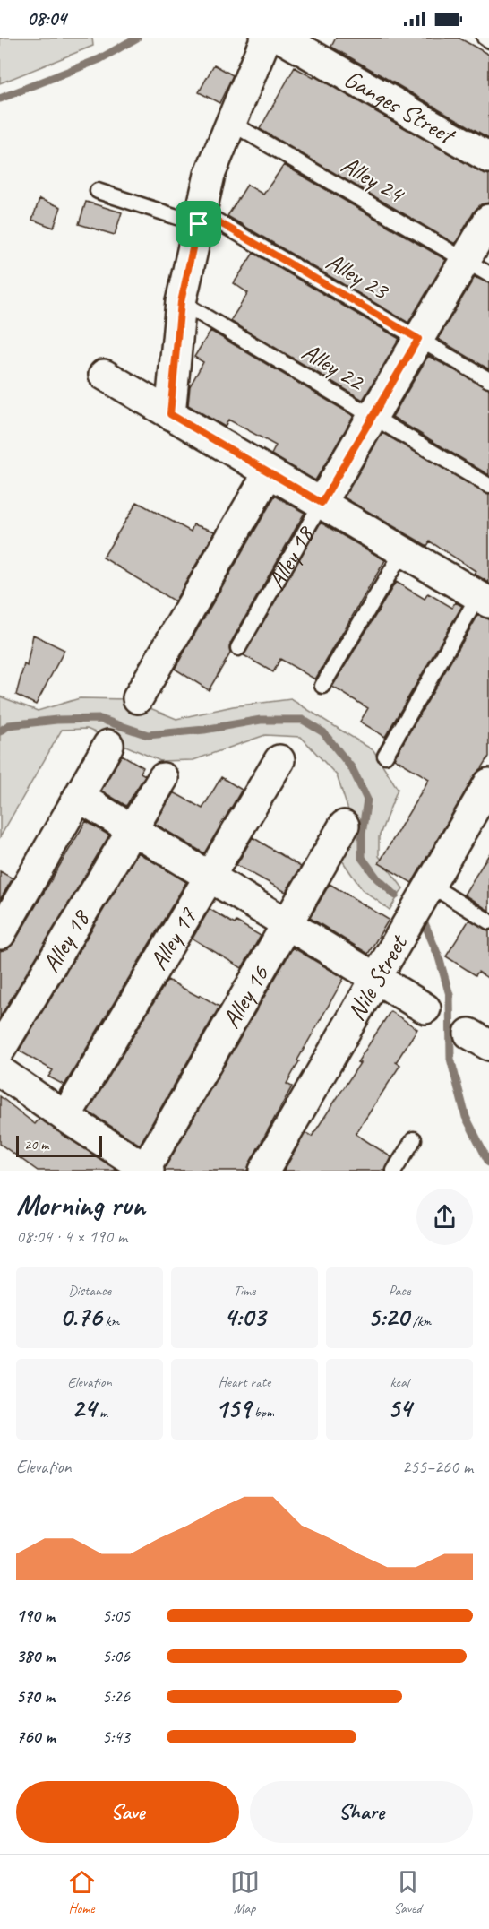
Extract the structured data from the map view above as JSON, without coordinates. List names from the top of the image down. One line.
{"streets":{"street":["Ganges Street","Alley 18","Alley 17","Nile Street","Alley 16"],"lane":["Alley 24","Alley 23","Alley 22"]},"crossings":[["Alley 24","Alley 18"],["Alley 23","Alley 18"],["Alley 22","Alley 18"]],"scale_bar":"20 m","page":{"status":"08:04","scale":"20 m","heading":["Morning run","08:04 · 4 × 190 m"],"stats":[["Distance","0.76 km"],["Time","4:03"],["Pace","5:20 /km"],["Elevation","24 m"],["Heart rate","159 bpm"],["kcal","54"]],"chart":["Elevation","255–260 m"],"list":[{"name":"190 m","note":"5:05"},{"name":"380 m","note":"5:06"},{"name":"570 m","note":"5:26"},{"name":"760 m","note":"5:43"}],"buttons":["Save","Share"],"tabs":["Home","Map","Saved"]}}
